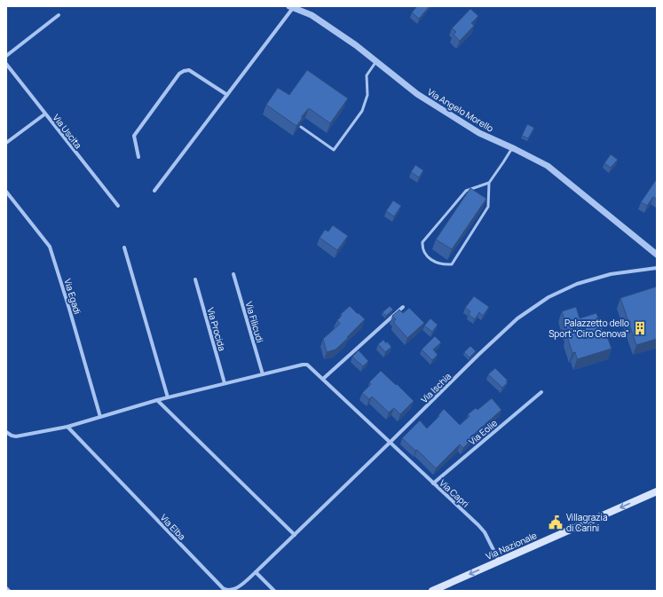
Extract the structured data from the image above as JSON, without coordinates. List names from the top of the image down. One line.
{"streets":{"main road":["Via Nazionale"],"street":["Via Angelo Morello","Via Uscita","Via Egadi","Via Filicudi","Via Procida","Via Ischia","Via Eolie","Via Capri","Via Elba"]},"crossings":[["Via Filicudi","Via Capri"],["Via Ischia","Via Capri"],["Via Ischia","Via Elba"],["Via Eolie","Via Capri"],["Via Capri","Via Nazionale"]],"one_way":["Via Nazionale"],"places":{"building":["Palazzetto dello Sport \"Ciro Genova\""],"public building":["Villagrazia di Carini"]}}
